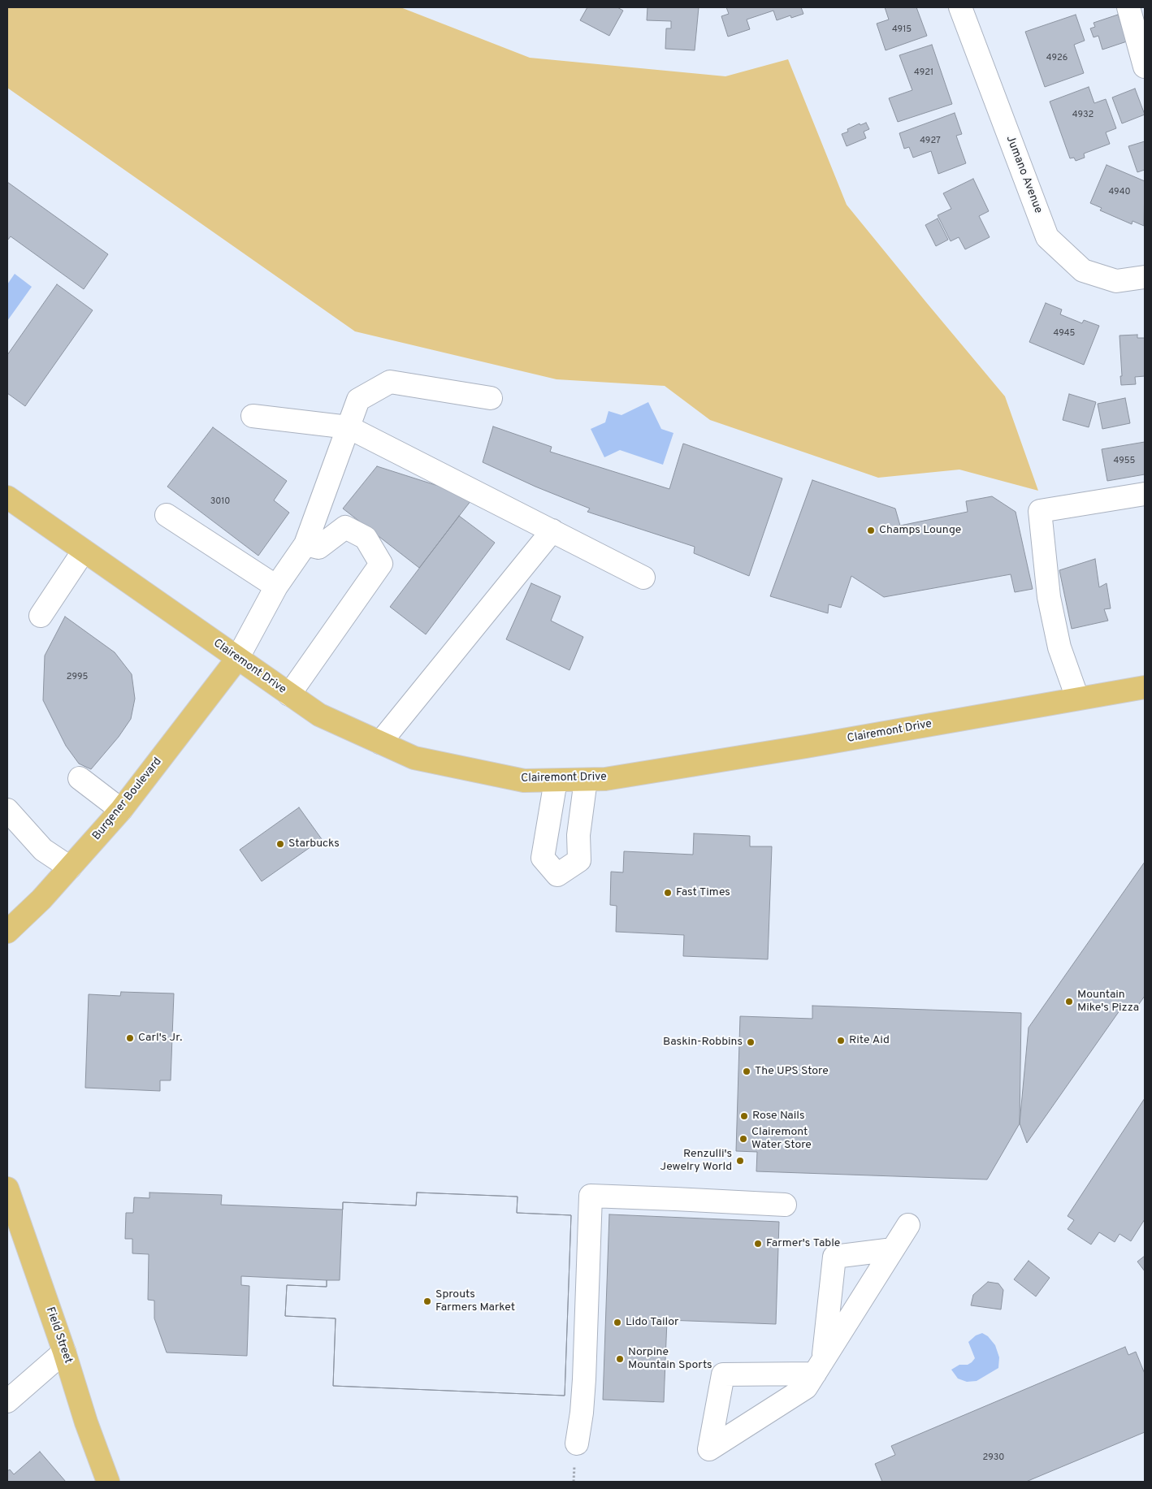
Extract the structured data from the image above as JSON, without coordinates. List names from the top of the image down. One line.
{"streets":{"main road":["Clairemont Drive","Burgener Boulevard","Field Street"],"street":["Jumano Avenue"]},"crossings":[["Clairemont Drive","Burgener Boulevard"]],"places":["Champs Lounge","Starbucks","Fast Times","Mountain Mike's Pizza","Carl's Jr.","Rite Aid","Baskin-Robbins","The UPS Store","Rose Nails","Clairemont Water Store","Renzulli's Jewelry World","Farmer's Table","Sprouts Farmers Market","Lido Tailor","Norpine Mountain Sports"],"house_numbers":["4915","4926","4921","4932","4927","4940","4945","4955","3010","2995","2930"]}
